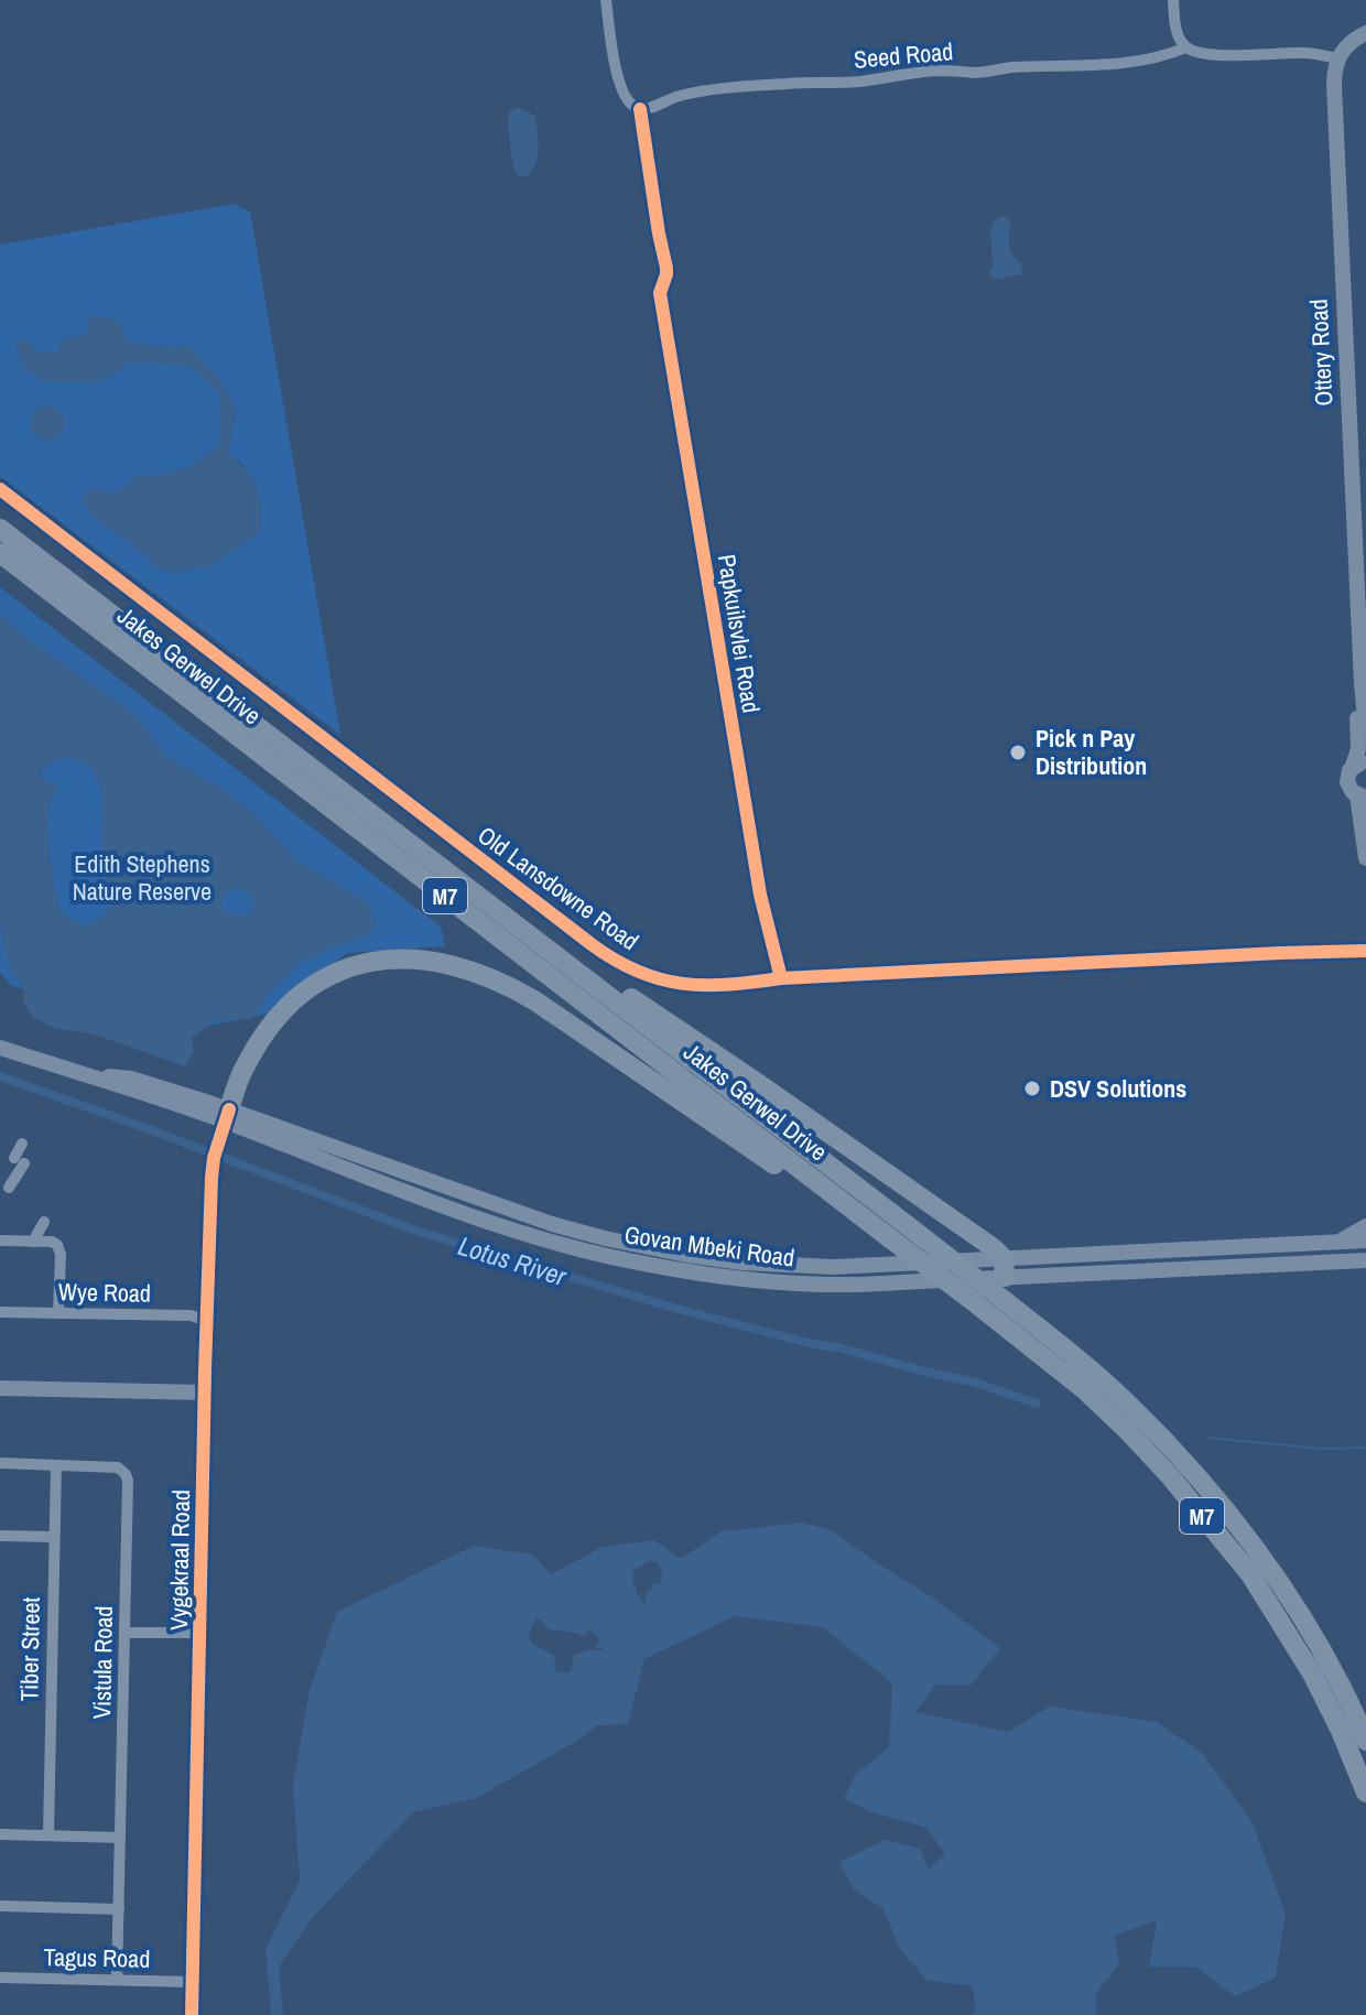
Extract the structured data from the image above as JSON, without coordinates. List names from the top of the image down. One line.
{"streets":{"highway":["Jakes Gerwel Drive","M7"],"street":["Seed Road","Ottery Road","Papkuilsvlei Road","Old Lansdowne Road","Govan Mbeki Road","Wye Road","Vygekraal Road","Tiber Street","Vistula Road","Tagus Road"]},"crossings":[["Seed Road","Papkuilsvlei Road"],["Papkuilsvlei Road","Old Lansdowne Road"],["Govan Mbeki Road","Vygekraal Road"],["Wye Road","Vygekraal Road"],["Vygekraal Road","Tagus Road"],["Tiber Street","Vistula Road"],["Vistula Road","Tagus Road"]],"water":["Lotus River"],"parks":["Edith Stephens Nature Reserve"],"places":["Pick n Pay Distribution","DSV Solutions"]}
